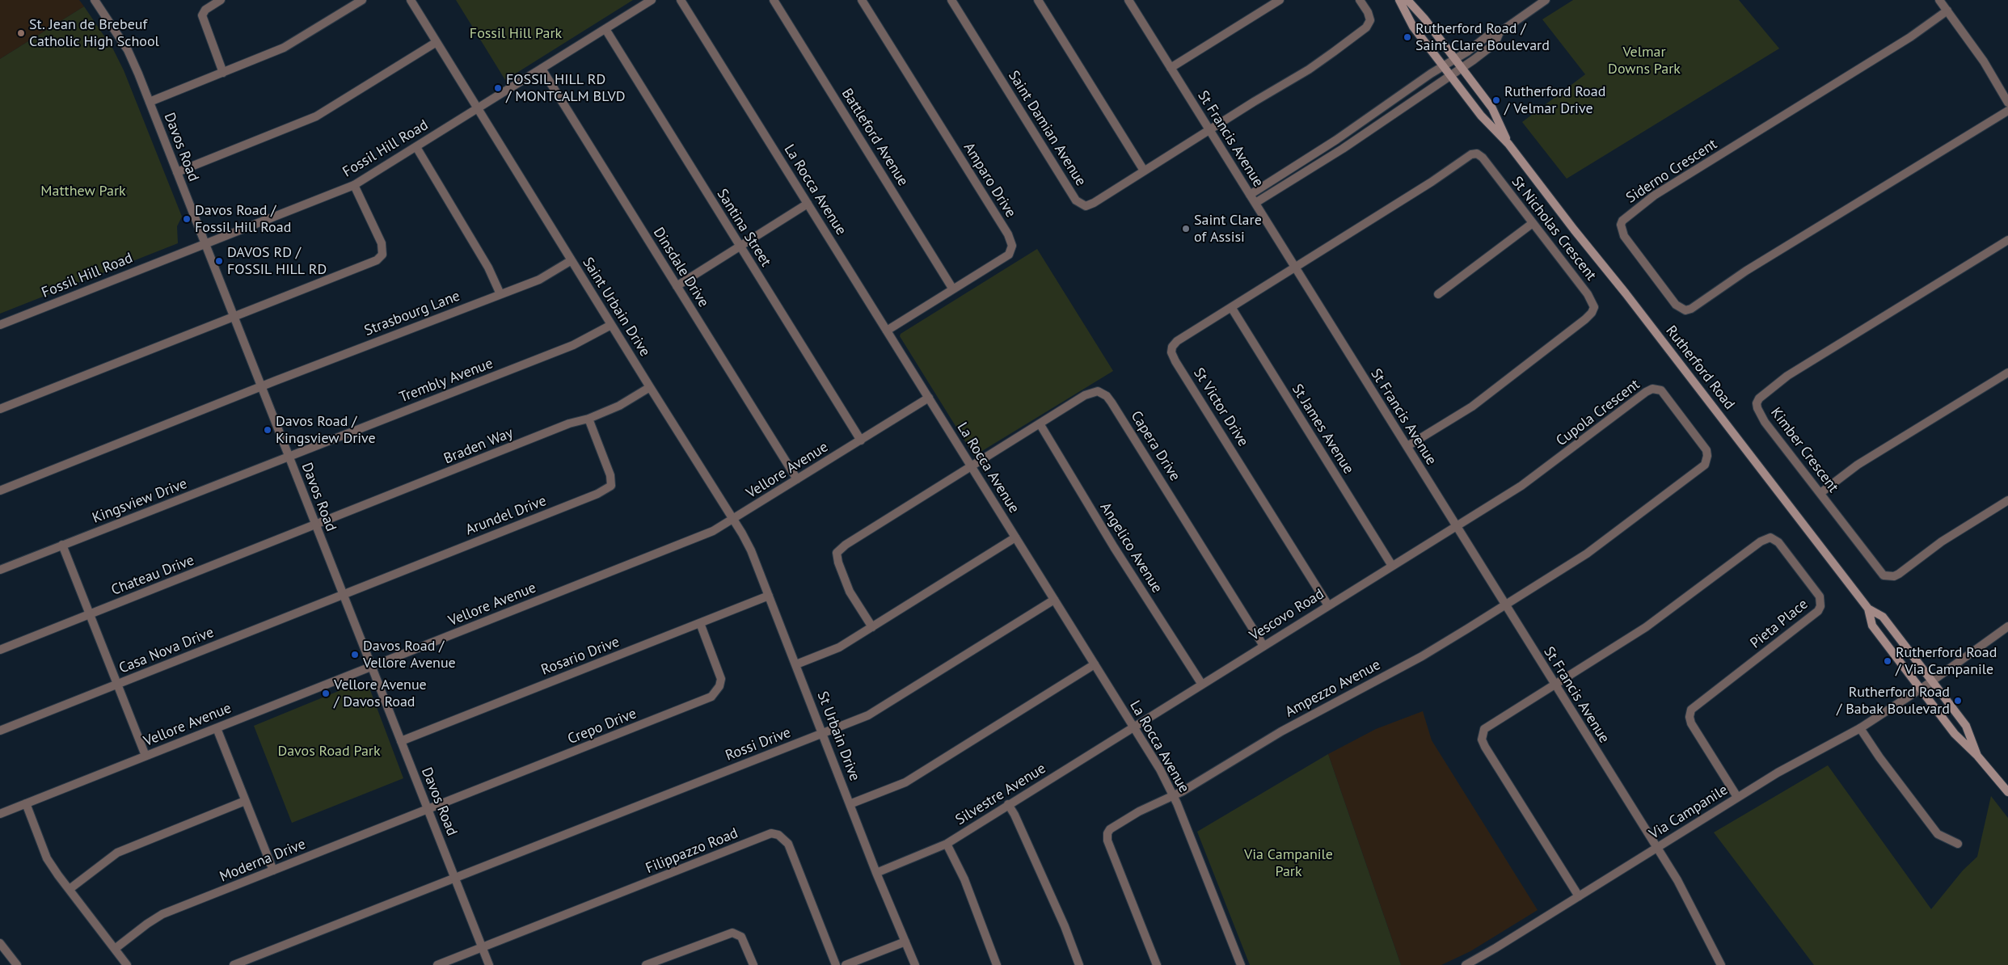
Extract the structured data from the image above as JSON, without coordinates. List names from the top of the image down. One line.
{"streets":{"main road":["Rutherford Road"],"street":["Saint Damian Avenue","Battleford Avenue","St Francis Avenue","Davos Road","Fossil Hill Road","Siderno Crescent","Amparo Drive","La Rocca Avenue","Santina Street","St Nicholas Crescent","Dinsdale Drive","Saint Urbain Drive","Strasbourg Lane","Trembly Avenue","St Victor Drive","Cupola Crescent","St James Avenue","Braden Way","Capera Drive","Kimber Crescent","Vellore Avenue","Kingsview Drive","Arundel Drive","Angelico Avenue","Chateau Drive","Vescovo Road","Pieta Place","Casa Nova Drive","Rosario Drive","Ampezzo Avenue","Crepo Drive","St Urbain Drive","Rossi Drive","Silvestre Avenue","Via Campanile","Filippazzo Road","Moderna Drive"]},"crossings":[["Saint Damian Avenue","St Francis Avenue"],["Battleford Avenue","Amparo Drive"],["St Francis Avenue","St Nicholas Crescent"],["St Francis Avenue","St Victor Drive"],["St Francis Avenue","Cupola Crescent"],["St Francis Avenue","Vescovo Road"],["St Francis Avenue","Pieta Place"],["St Francis Avenue","Ampezzo Avenue"],["St Francis Avenue","Via Campanile"],["Davos Road","Fossil Hill Road"],["Davos Road","Strasbourg Lane"],["Davos Road","Trembly Avenue"],["Davos Road","Braden Way"],["Davos Road","Vellore Avenue"],["Davos Road","Kingsview Drive"],["Davos Road","Arundel Drive"],["Davos Road","Chateau Drive"],["Davos Road","Casa Nova Drive"],["Davos Road","Rosario Drive"],["Davos Road","Crepo Drive"],["Davos Road","Rossi Drive"],["Davos Road","Filippazzo Road"],["Davos Road","Moderna Drive"],["Fossil Hill Road","Santina Street"],["Fossil Hill Road","Dinsdale Drive"],["Fossil Hill Road","Saint Urbain Drive"],["Amparo Drive","La Rocca Avenue"],["La Rocca Avenue","Capera Drive"],["La Rocca Avenue","Vellore Avenue"],["La Rocca Avenue","Vescovo Road"],["La Rocca Avenue","Ampezzo Avenue"],["La Rocca Avenue","Rossi Drive"],["La Rocca Avenue","Silvestre Avenue"],["Santina Street","Vellore Avenue"],["St Nicholas Crescent","St Victor Drive"],["Dinsdale Drive","Vellore Avenue"],["Saint Urbain Drive","Strasbourg Lane"],["Saint Urbain Drive","Trembly Avenue"],["Saint Urbain Drive","Braden Way"],["Saint Urbain Drive","Vellore Avenue"],["Saint Urbain Drive","St Urbain Drive"],["Rutherford Road","Via Campanile"],["Trembly Avenue","Kingsview Drive"],["St Victor Drive","St James Avenue"],["St Victor Drive","Vescovo Road"],["Cupola Crescent","Vescovo Road"],["Cupola Crescent","Ampezzo Avenue"],["St James Avenue","Vescovo Road"],["Braden Way","Arundel Drive"],["Braden Way","Chateau Drive"],["Capera Drive","Angelico Avenue"],["Capera Drive","Vescovo Road"],["Vellore Avenue","St Urbain Drive"],["Arundel Drive","Casa Nova Drive"],["Angelico Avenue","Vescovo Road"],["Vescovo Road","Silvestre Avenue"],["Pieta Place","Via Campanile"],["Rosario Drive","Crepo Drive"],["Rosario Drive","St Urbain Drive"],["Crepo Drive","Moderna Drive"],["St Urbain Drive","Rossi Drive"],["St Urbain Drive","Silvestre Avenue"]],"parks":["Fossil Hill Park","Velmar Downs Park","Matthew Park","Davos Road Park","Via Campanile Park"],"places":["St. Jean de Brebeuf Catholic High School","Rutherford Road / Saint Clare Boulevard","FOSSIL HILL RD / MONTCALM BLVD","Rutherford Road / Velmar Drive","Davos Road / Fossil Hill Road","Saint Clare of Assisi","DAVOS RD / FOSSIL HILL RD","Davos Road / Kingsview Drive","Davos Road / Vellore Avenue","Rutherford Road / Via Campanile","Vellore Avenue / Davos Road","Rutherford Road / Babak Boulevard"]}
